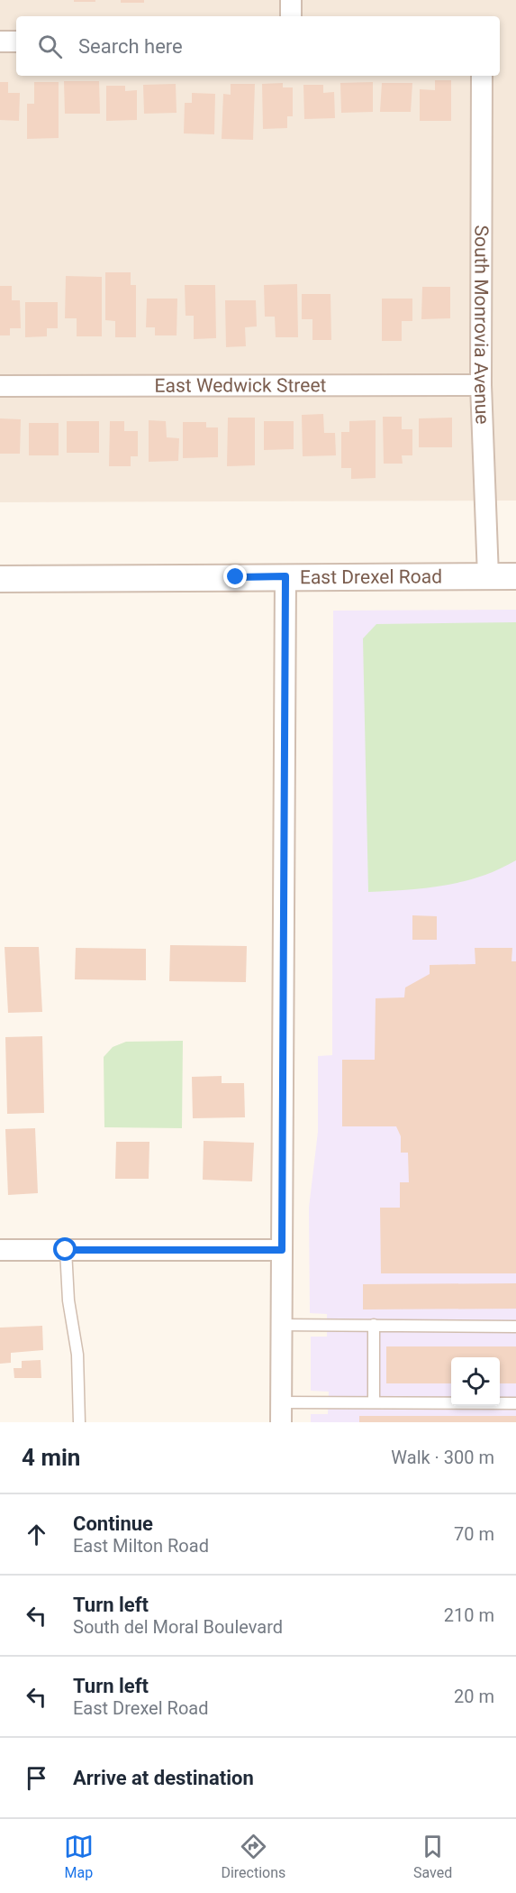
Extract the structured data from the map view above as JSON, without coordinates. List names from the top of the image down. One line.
{"streets":{"street":["South Monrovia Avenue","East Wedwick Street","East Drexel Road"]},"crossings":[["South Monrovia Avenue","East Wedwick Street"],["South Monrovia Avenue","East Drexel Road"]],"page":{"search":"Search here","heading":["4 min","Walk · 300 m"],"list":[["Continue","East Milton Road","70 m"],["Turn left","South del Moral Boulevard","210 m"],["Turn left","East Drexel Road","20 m"],"Arrive at destination"],"nav":["Map","Directions","Saved"]}}
